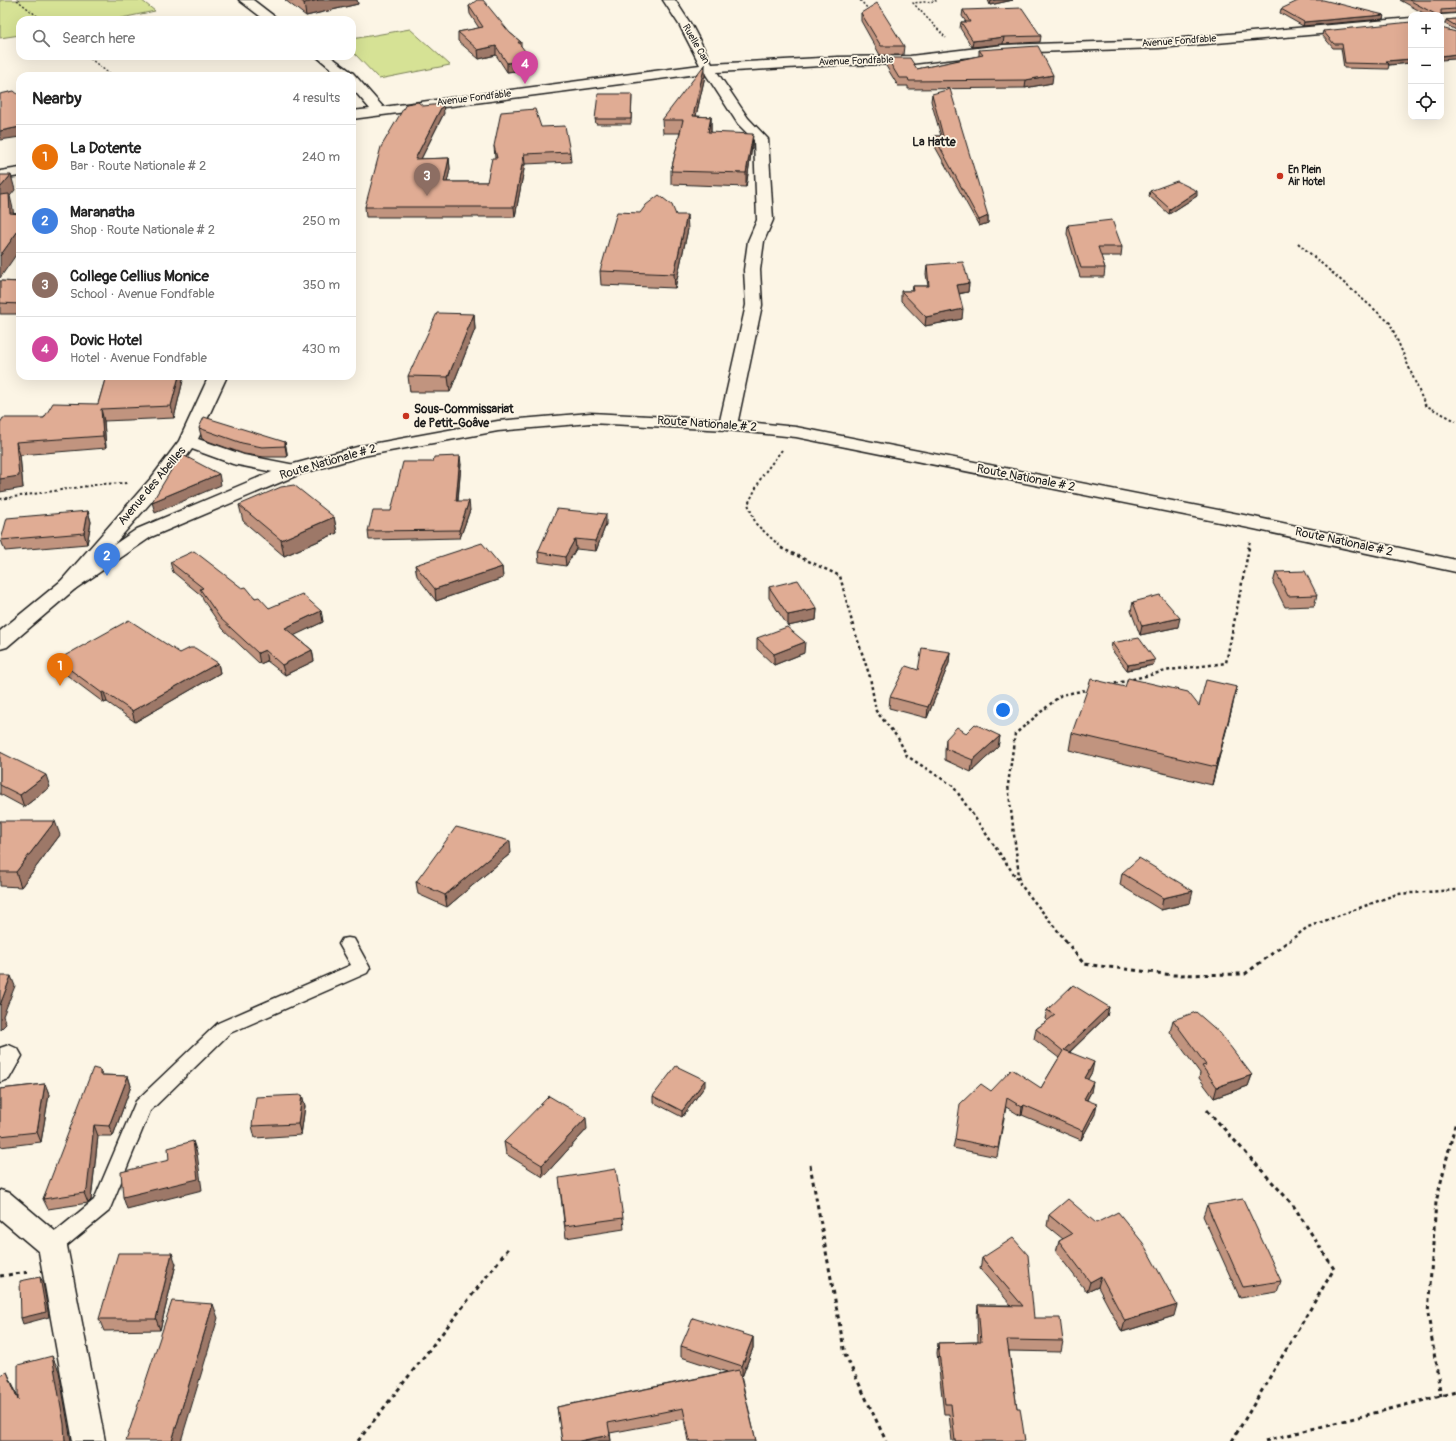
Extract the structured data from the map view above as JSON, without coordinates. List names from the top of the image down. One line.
{"streets":{"street":["Avenue Fondfable","Ruelle Can","Route Nationale # 2","Avenue des Abeilles"]},"crossings":[["Avenue Fondfable","Ruelle Can"],["Ruelle Can","Route Nationale # 2"],["Route Nationale # 2","Avenue des Abeilles"]],"districts":["La Hatte"],"places":["En Plein Air Hotel","Sous-Commissariat de Petit-Goâve"],"page":{"map_buttons":["+","−"],"search":"Search here","pins":["4","3","2","1"],"heading":["Nearby","4 results"],"list":[{"mark":"1","name":"La Dotente","note":"Bar · Route Nationale # 2","value":"240 m"},{"mark":"2","name":"Maranatha","note":"Shop · Route Nationale # 2","value":"250 m"},{"mark":"3","name":"College Cellius Monice","note":"School · Avenue Fondfable","value":"350 m"},{"mark":"4","name":"Dovic Hotel","note":"Hotel · Avenue Fondfable","value":"430 m"}]}}
